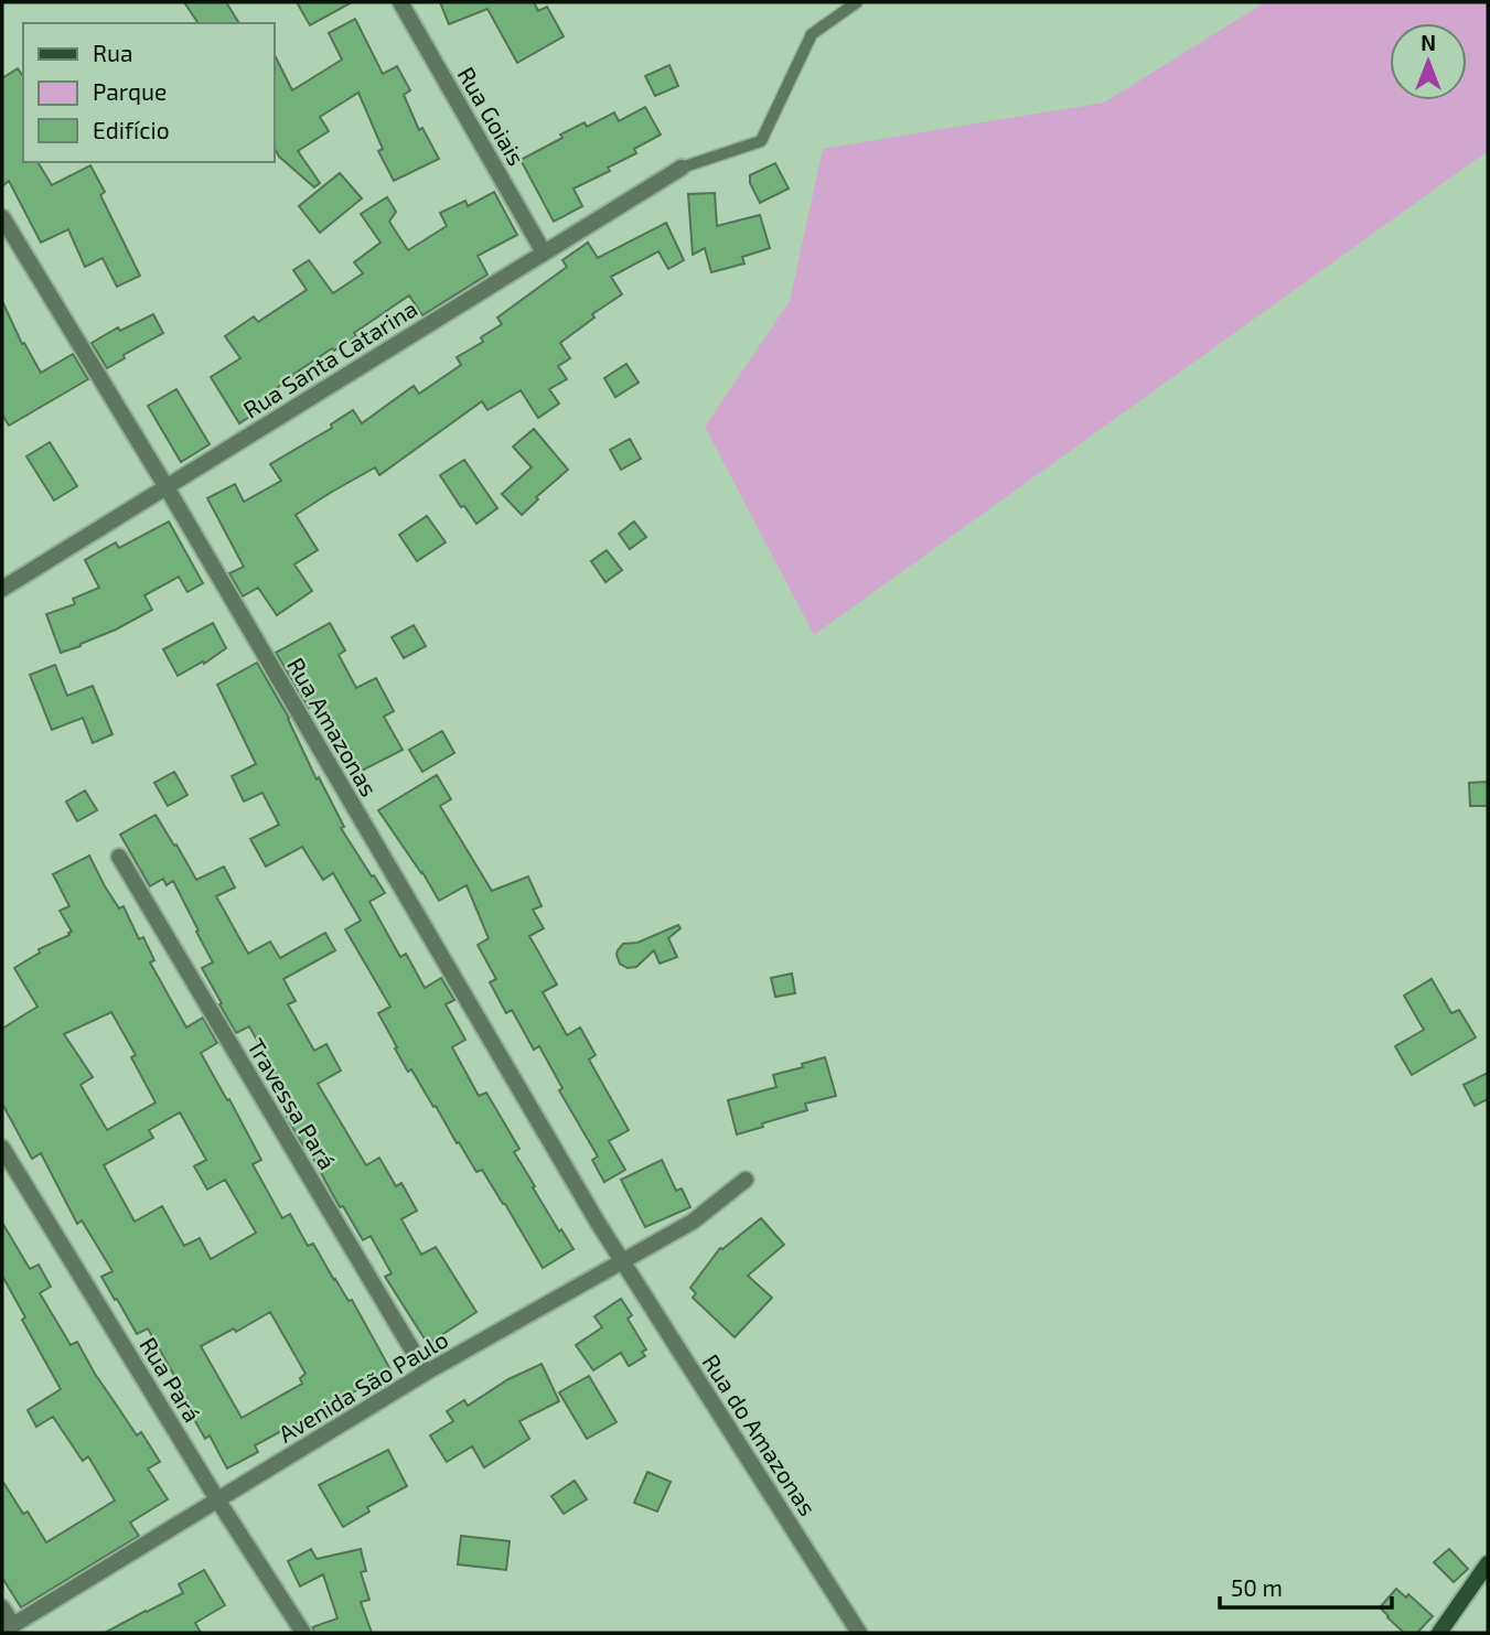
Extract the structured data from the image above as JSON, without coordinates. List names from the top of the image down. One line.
{"streets":{"street":["Rua Goiais","Rua Santa Catarina","Rua Amazonas","Travessa Pará","Rua Pará","Avenida São Paulo","Rua do Amazonas"]},"crossings":[["Rua Goiais","Rua Santa Catarina"],["Rua Santa Catarina","Rua Amazonas"],["Rua Amazonas","Avenida São Paulo"],["Rua Amazonas","Rua do Amazonas"],["Travessa Pará","Avenida São Paulo"],["Rua Pará","Avenida São Paulo"],["Avenida São Paulo","Rua do Amazonas"]],"legend":["Rua","Parque","Edifício"],"scale_bar":"50 m","north":"top"}
